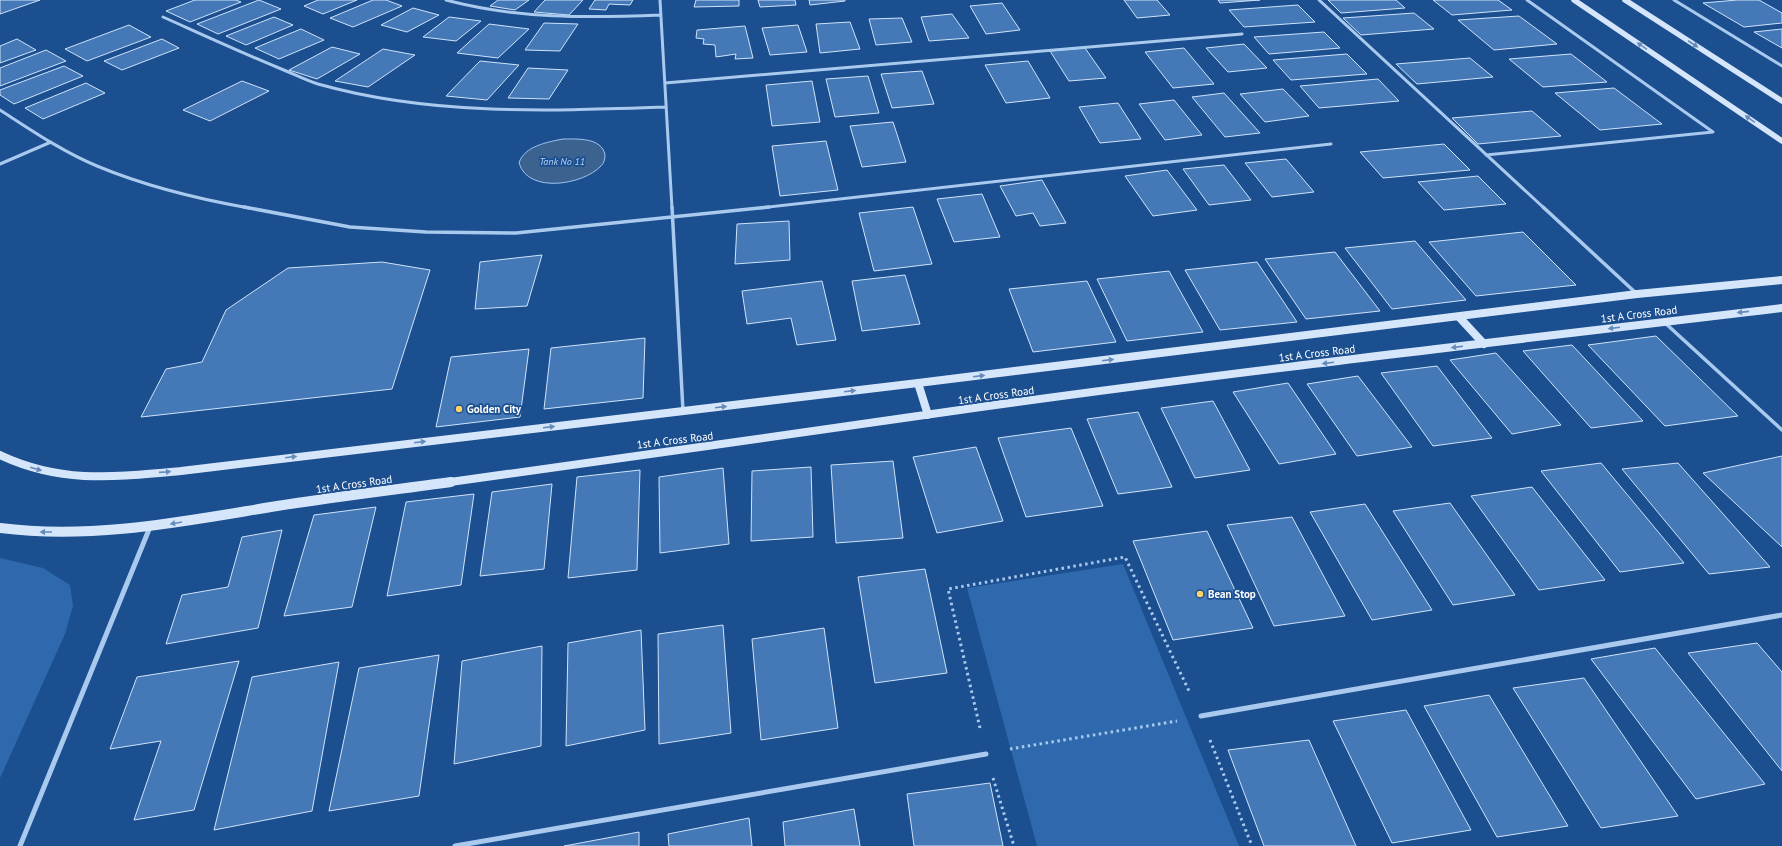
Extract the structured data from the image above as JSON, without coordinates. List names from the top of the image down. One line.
{"streets":{"street":["1st A Cross Road"]},"water":["Tank No 11"],"places":["Golden City","Bean Stop"]}
